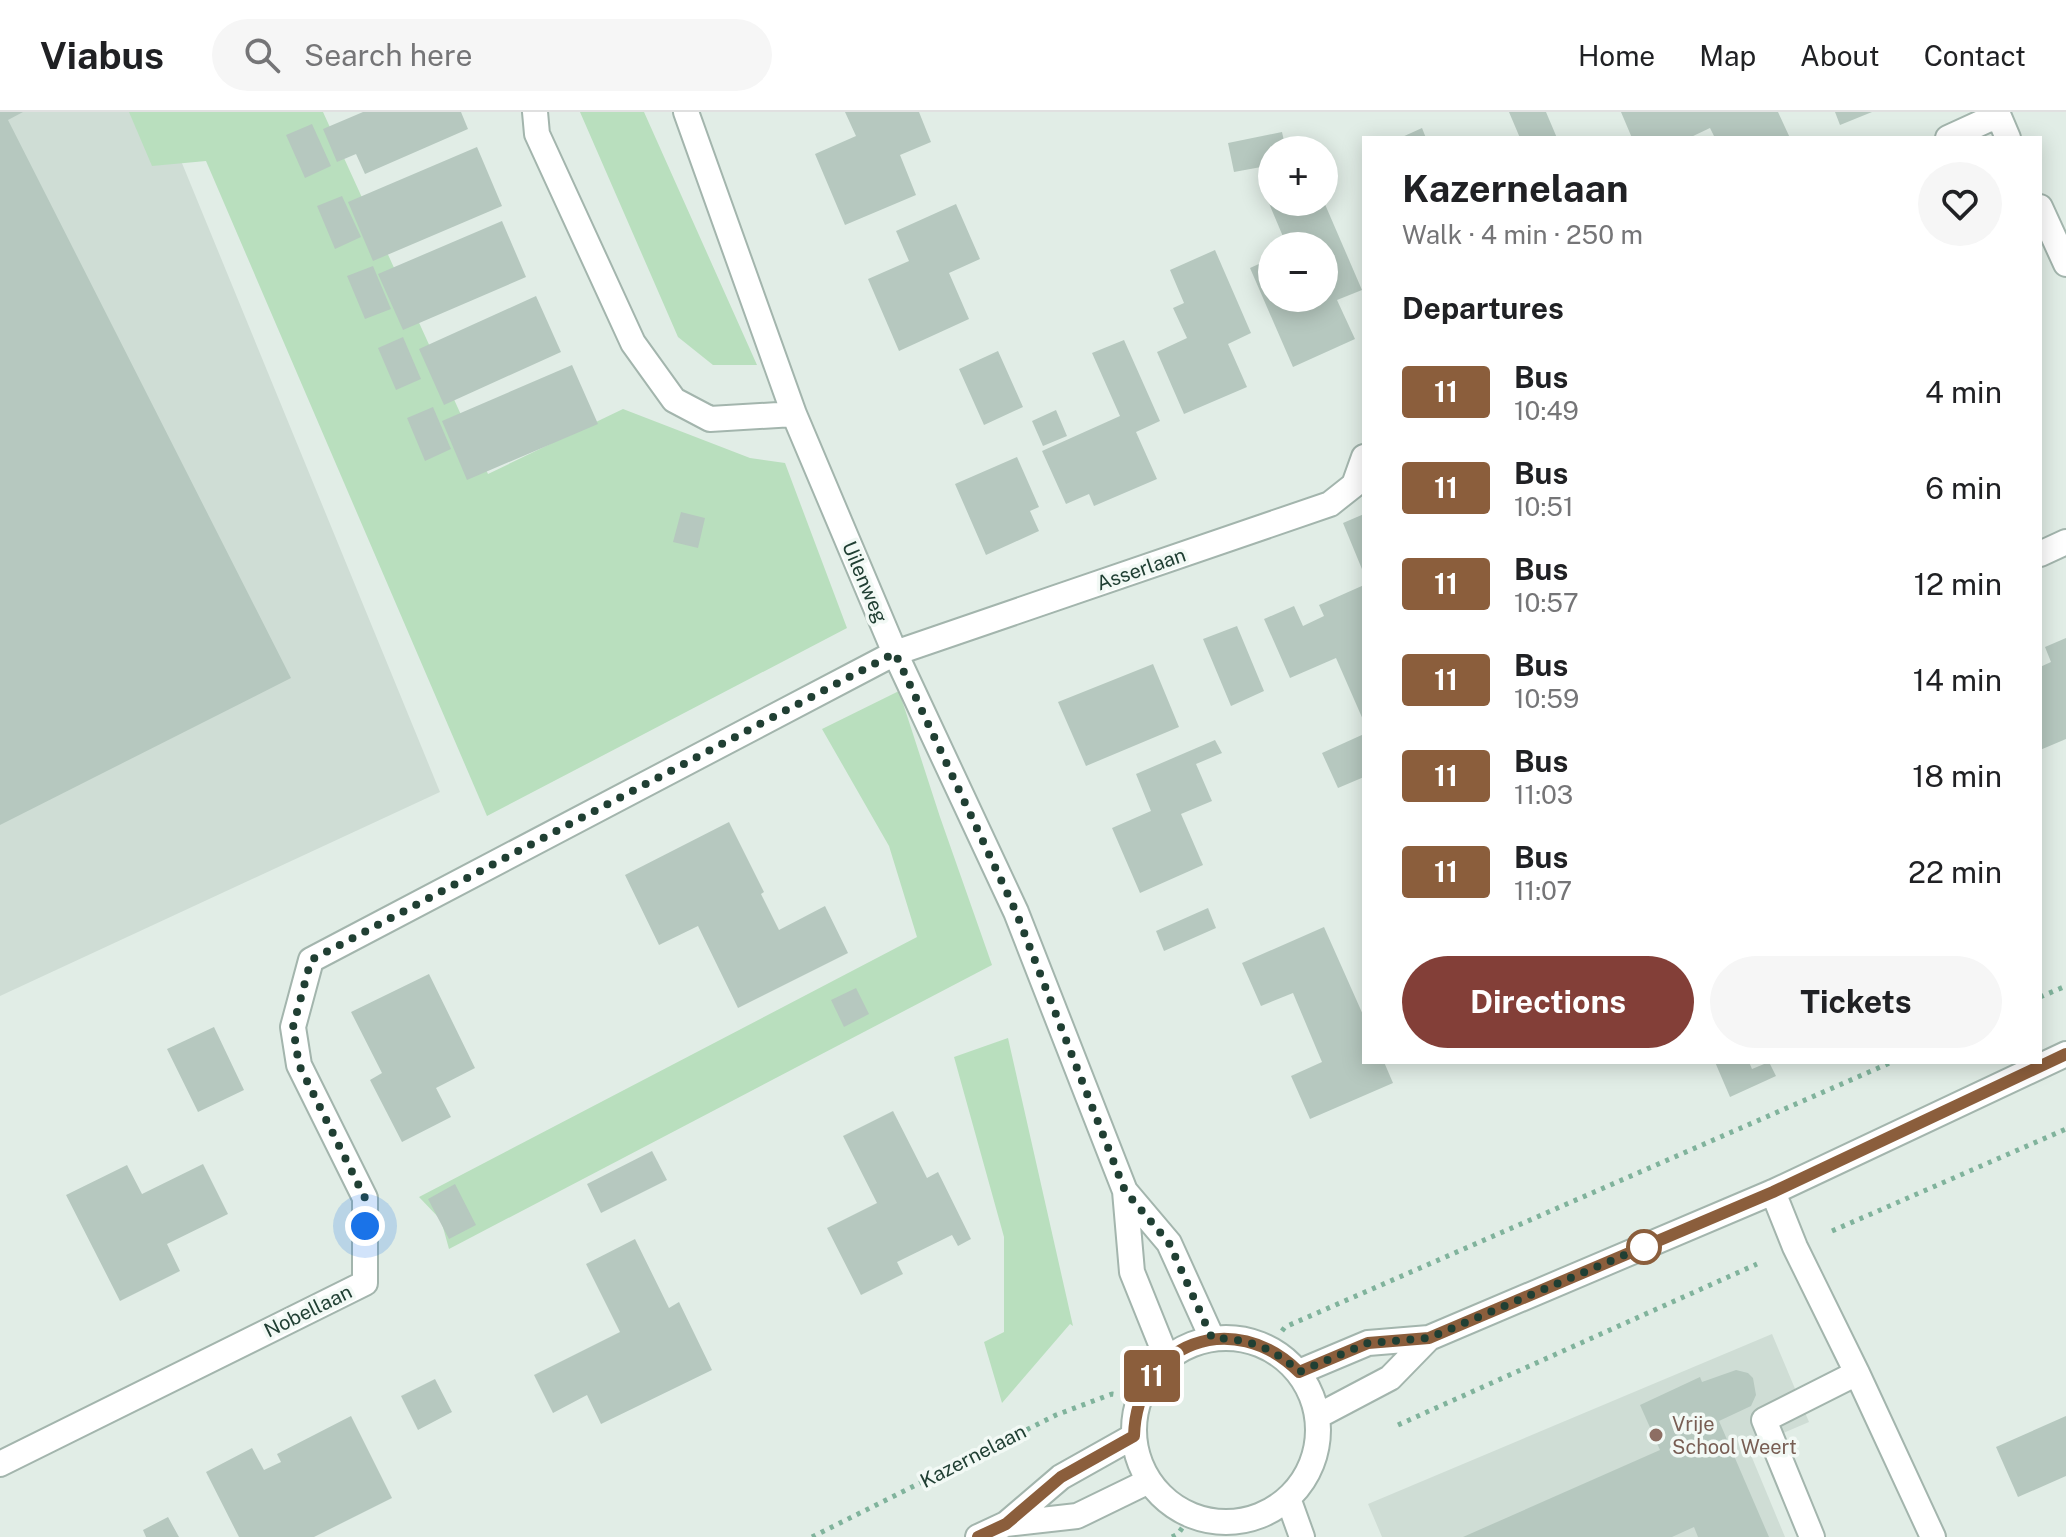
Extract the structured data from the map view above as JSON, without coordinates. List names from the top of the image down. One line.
{"streets":{"street":["Asserlaan","Uilenweg","Nobellaan"],"path":["Kazernelaan"]},"crossings":[["Asserlaan","Uilenweg"],["Asserlaan","Nobellaan"],["Uilenweg","Nobellaan"],["Uilenweg","Kazernelaan"]],"places":["Vrije School Weert"],"lines":["bus line 11"],"page":{"header":"Viabus","search":"Search here","nav":["Home","Map","About","Contact"],"on_map":"11","map_buttons":["+","−"],"heading":[["Kazernelaan","Walk · 4 min · 250 m"],"Departures"],"list":[{"mark":"11","name":"Bus","note":"10:49","value":"4 min"},{"mark":"11","name":"Bus","note":"10:51","value":"6 min"},{"mark":"11","name":"Bus","note":"10:57","value":"12 min"},{"mark":"11","name":"Bus","note":"10:59","value":"14 min"},{"mark":"11","name":"Bus","note":"11:03","value":"18 min"},{"mark":"11","name":"Bus","note":"11:07","value":"22 min"}],"buttons":["Directions","Tickets"]}}
